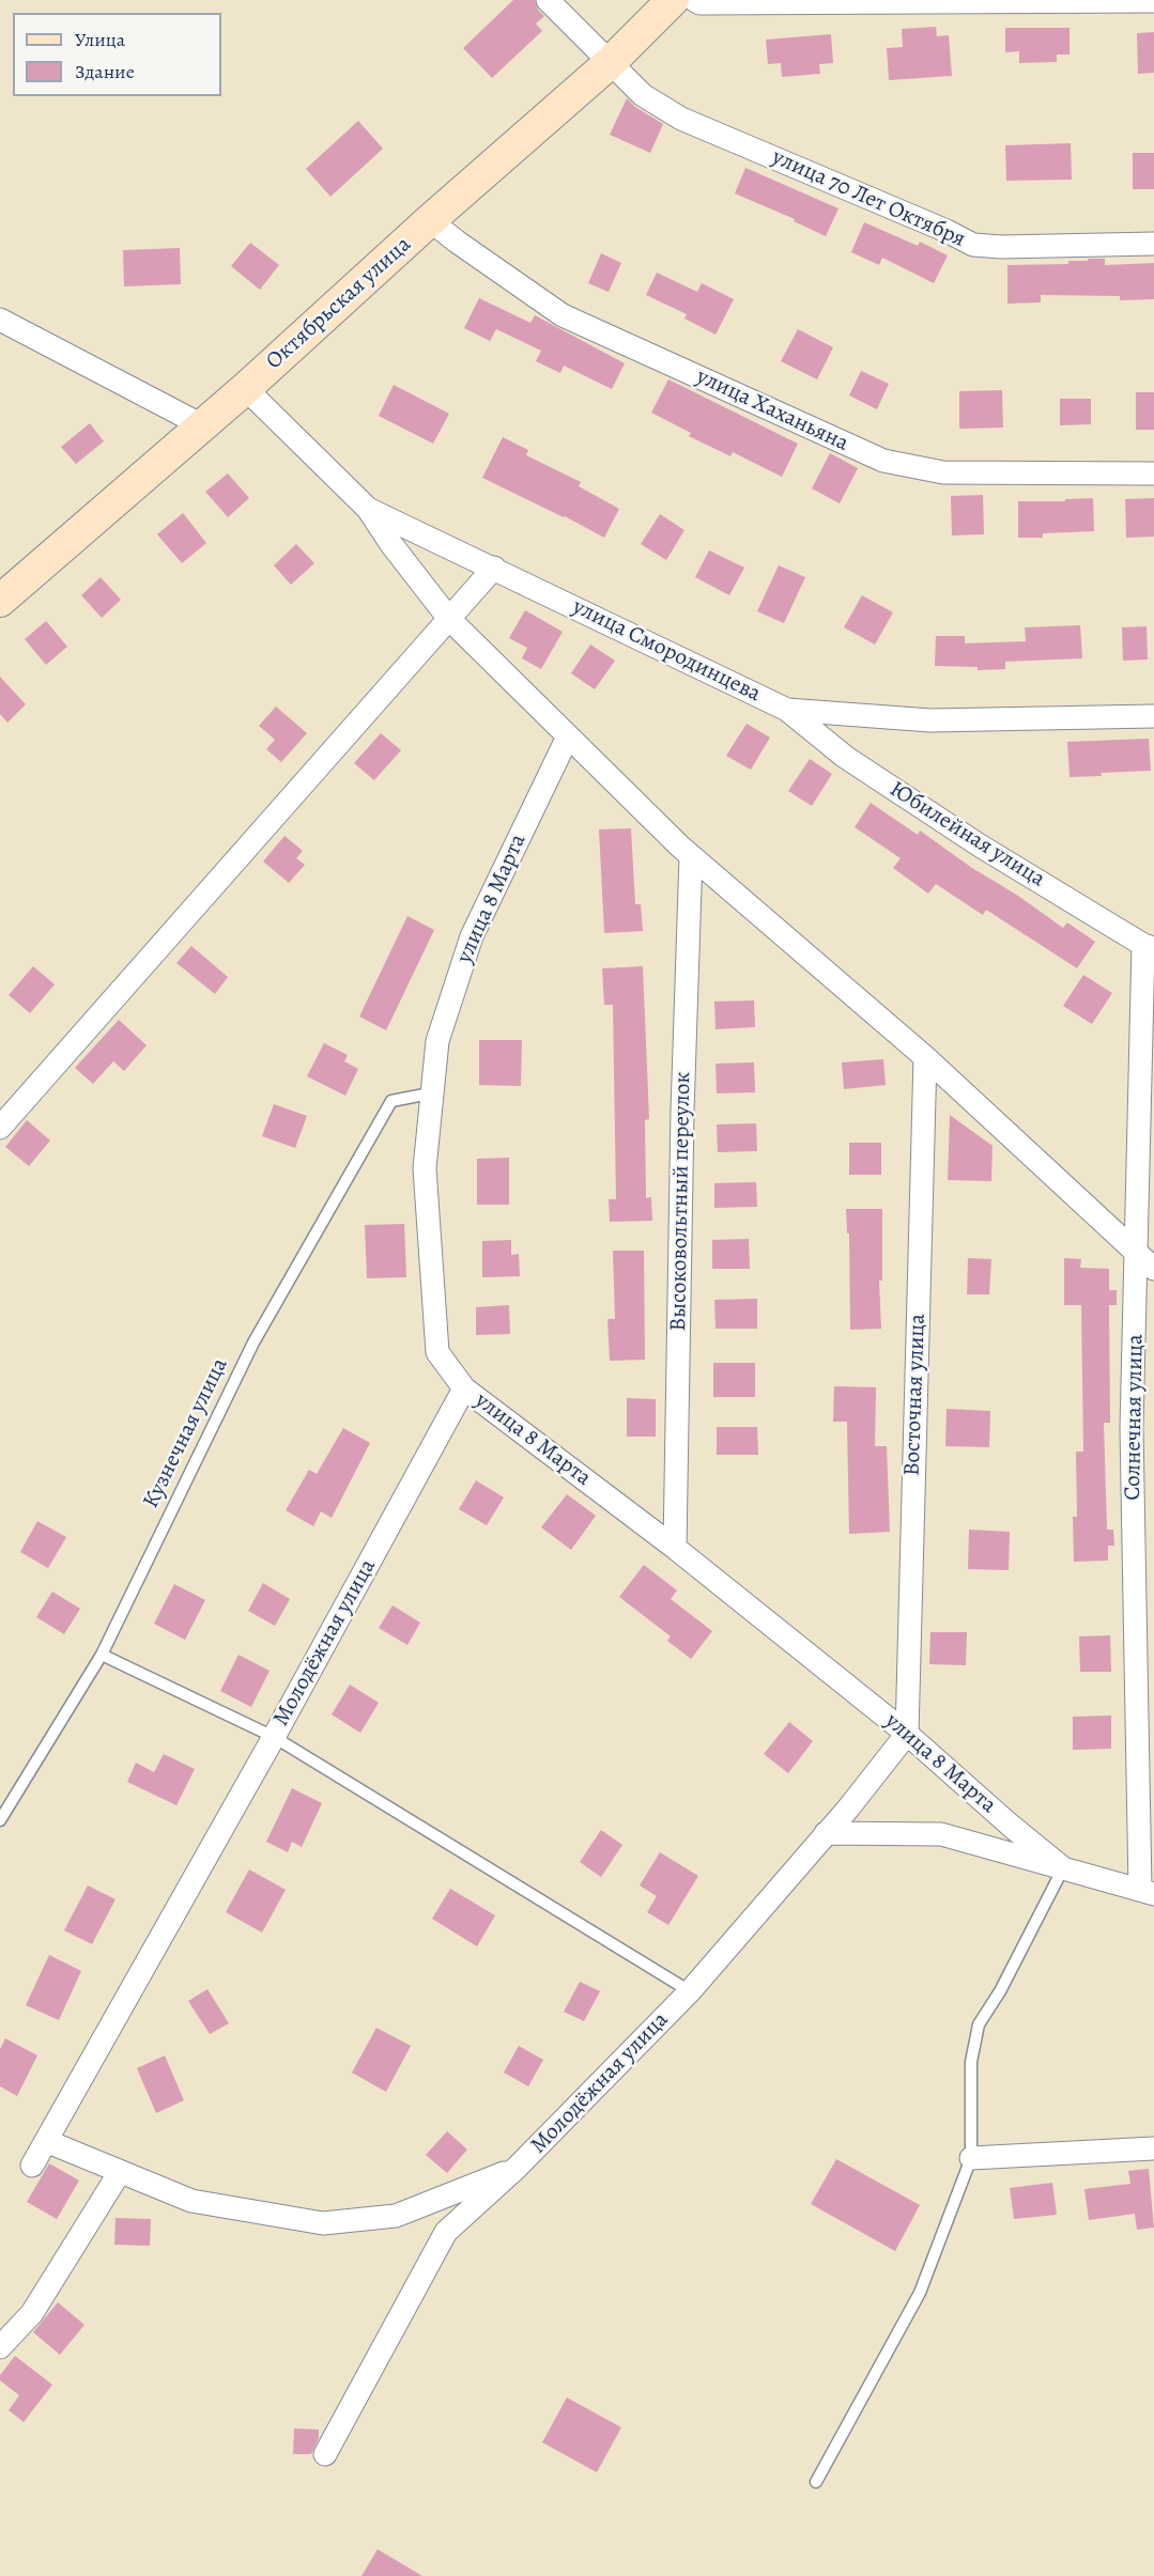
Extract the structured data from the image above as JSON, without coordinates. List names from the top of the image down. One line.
{"streets":{"street":["улица 70 Лет Октября","Октябрьская улица","улица Хаханьяна","улица Смородинцева","Юбилейная улица","улица 8 Марта","Высоковольтный переулок","Восточная улица","Солнечная улица","Молодёжная улица"],"lane":["Кузнечная улица"]},"crossings":[["улица 70 Лет Октября","Октябрьская улица"],["Октябрьская улица","улица Хаханьяна"],["Октябрьская улица","улица Смородинцева"],["улица Смородинцева","Юбилейная улица"],["Юбилейная улица","Солнечная улица"],["улица 8 Марта","Высоковольтный переулок"],["улица 8 Марта","Восточная улица"],["улица 8 Марта","Солнечная улица"],["улица 8 Марта","Кузнечная улица"],["улица 8 Марта","Молодёжная улица"],["Восточная улица","Молодёжная улица"]],"legend":["Улица","Здание"]}
